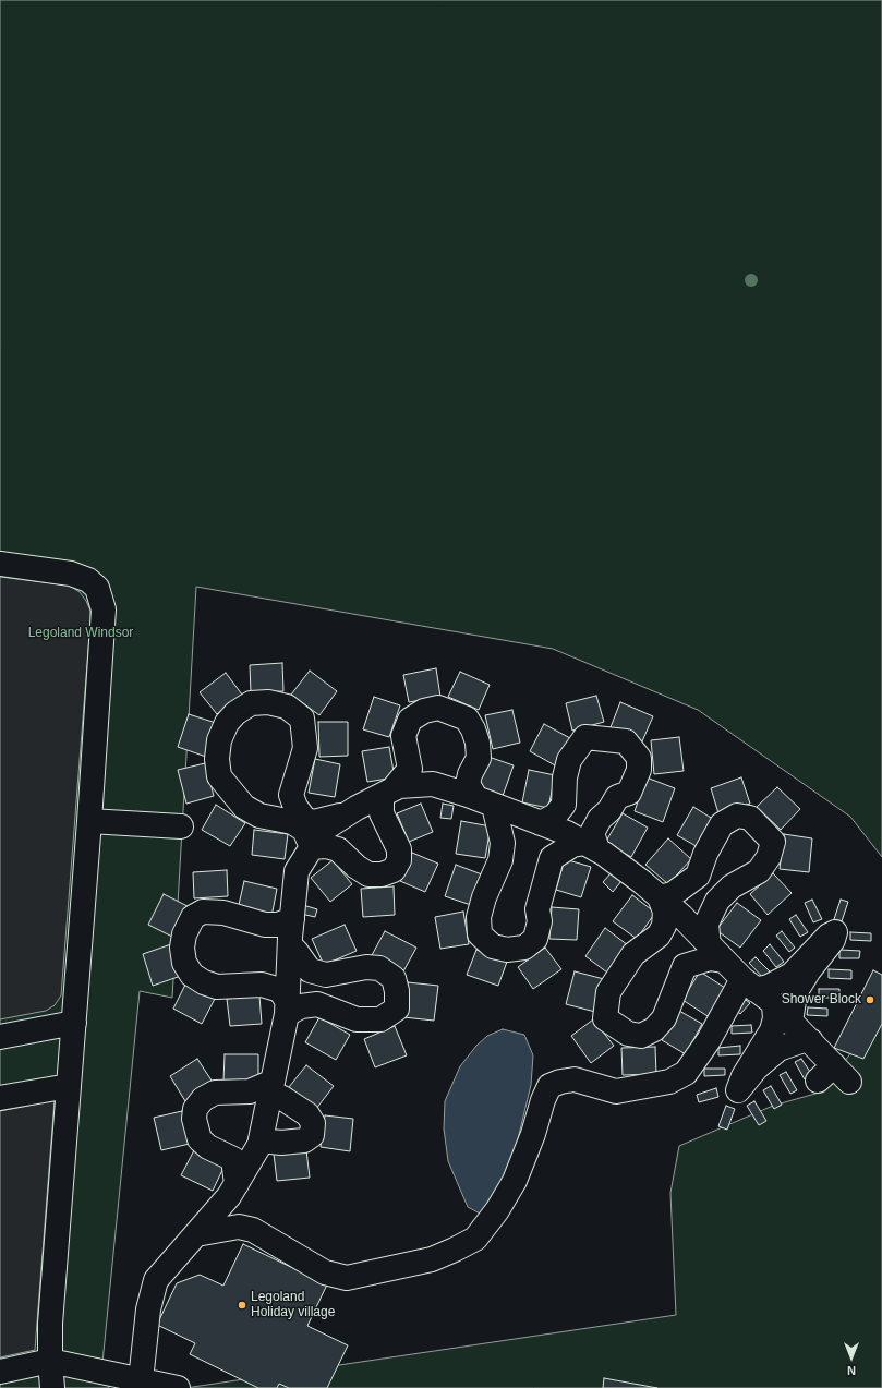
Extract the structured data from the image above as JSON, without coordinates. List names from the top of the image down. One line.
{"parks":["Legoland Windsor"],"places":["Shower Block","Legoland Holiday village"],"north":"bottom"}
